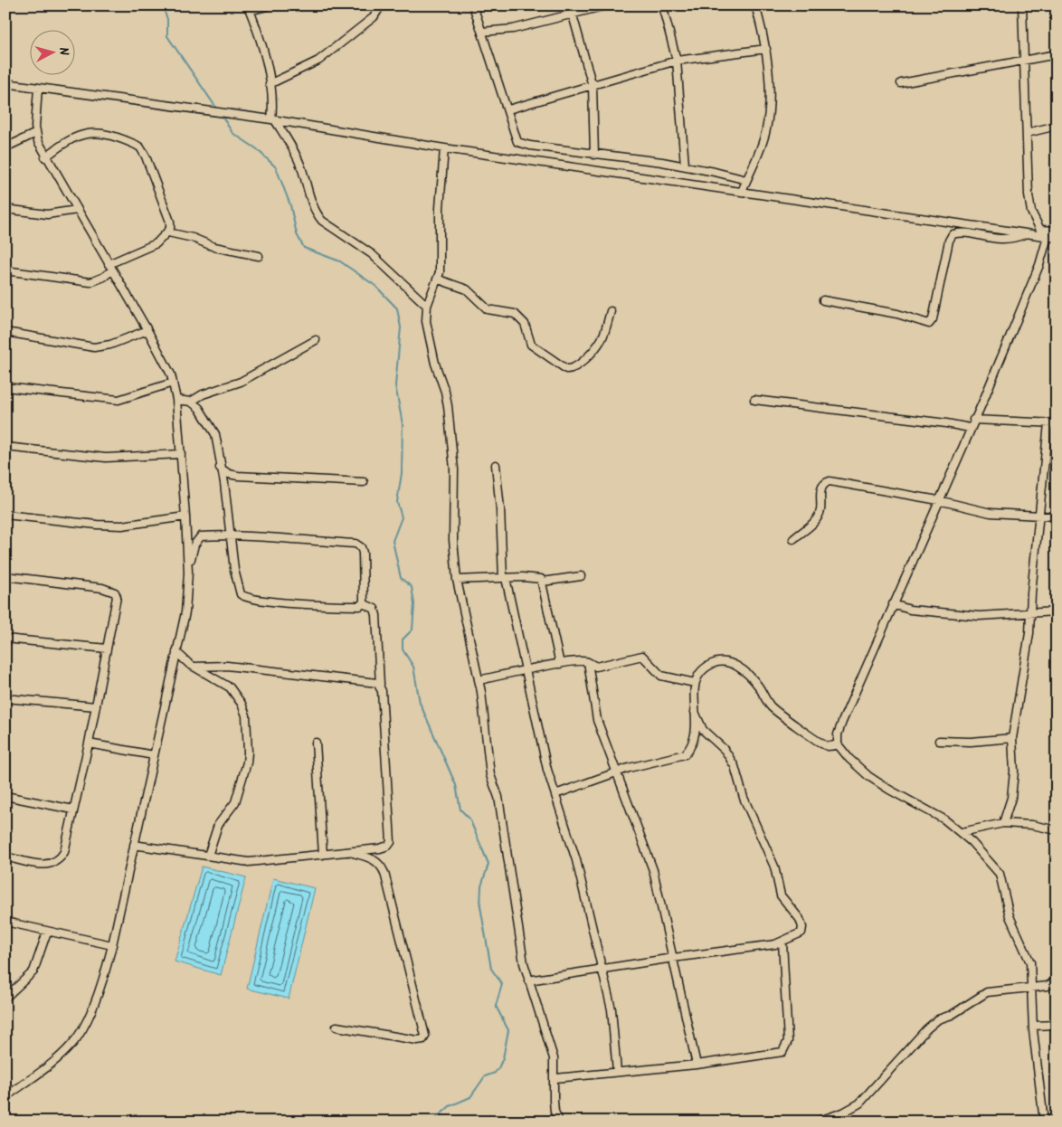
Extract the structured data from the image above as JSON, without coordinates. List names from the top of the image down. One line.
{"north":"right"}
